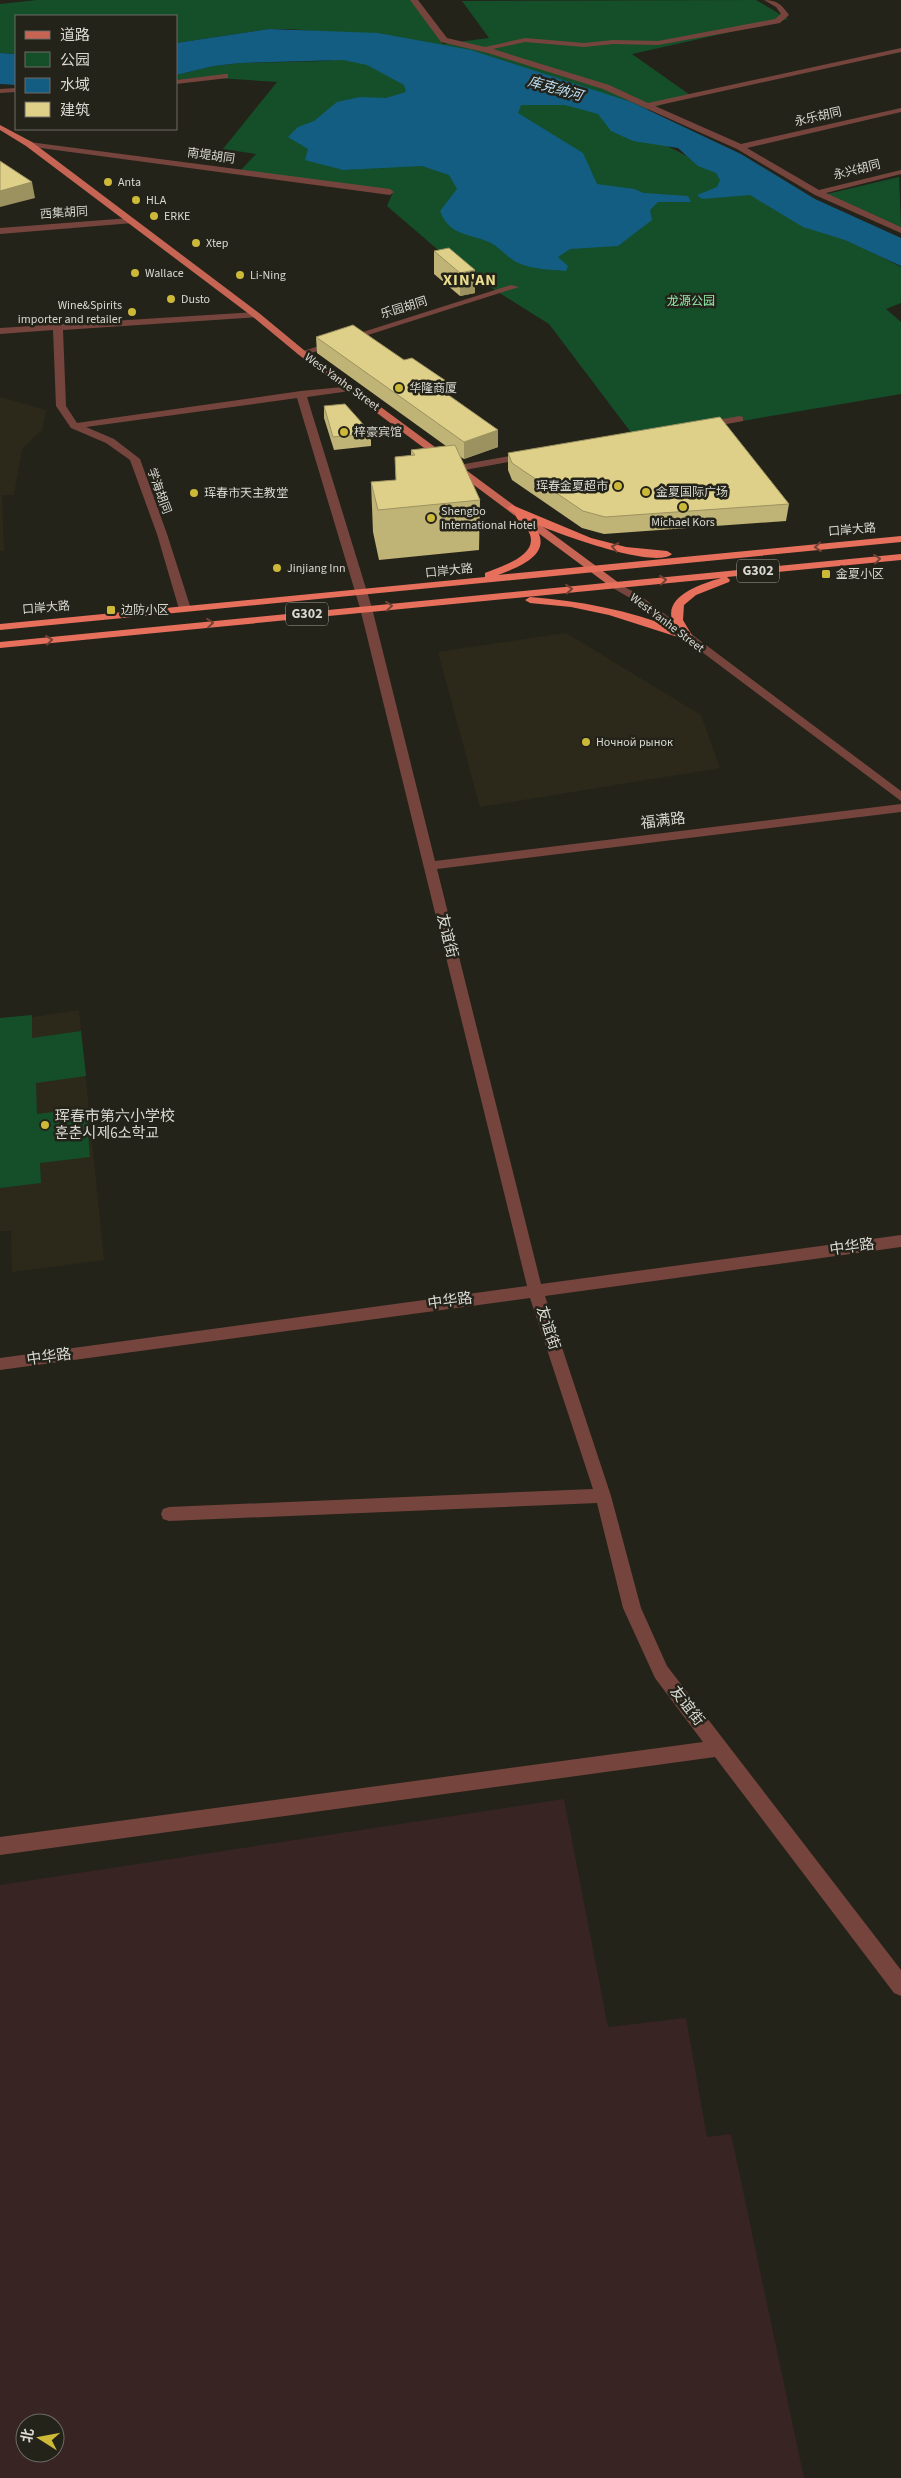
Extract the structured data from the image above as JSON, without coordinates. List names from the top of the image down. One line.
{"streets":{"highway":["口岸大路","G302"],"main road":["West Yanhe Street"],"street":["永乐胡同","南堤胡同","永兴胡同","西集胡同","乐园胡同","学海胡同","福满路","友谊街","中华路"]},"crossings":[["南堤胡同","West Yanhe Street"],["西集胡同","West Yanhe Street"],["乐园胡同","West Yanhe Street"],["West Yanhe Street","口岸大路"],["学海胡同","口岸大路"],["口岸大路","友谊街"],["福满路","友谊街"],["友谊街","中华路"]],"districts":["XIN'AN"],"water":["库克纳河"],"parks":["龙源公园"],"places":{"other":["Anta","HLA","ERKE","Xtep","Wallace","Li-Ning","Dusto","Wine&Spirits importer and retailer","华隆商厦","梓豪宾馆","珲春金夏超市","金夏国际广场","珲春市天主教堂","Michael Kors","Shengbo International Hotel","Jinjiang Inn","Ночной рынок","珲春市第六小学校 훈춘시제6소학교"],"transit":["金夏小区","边防小区"]},"legend":["道路","公园","水域","建筑"],"north":"left"}
